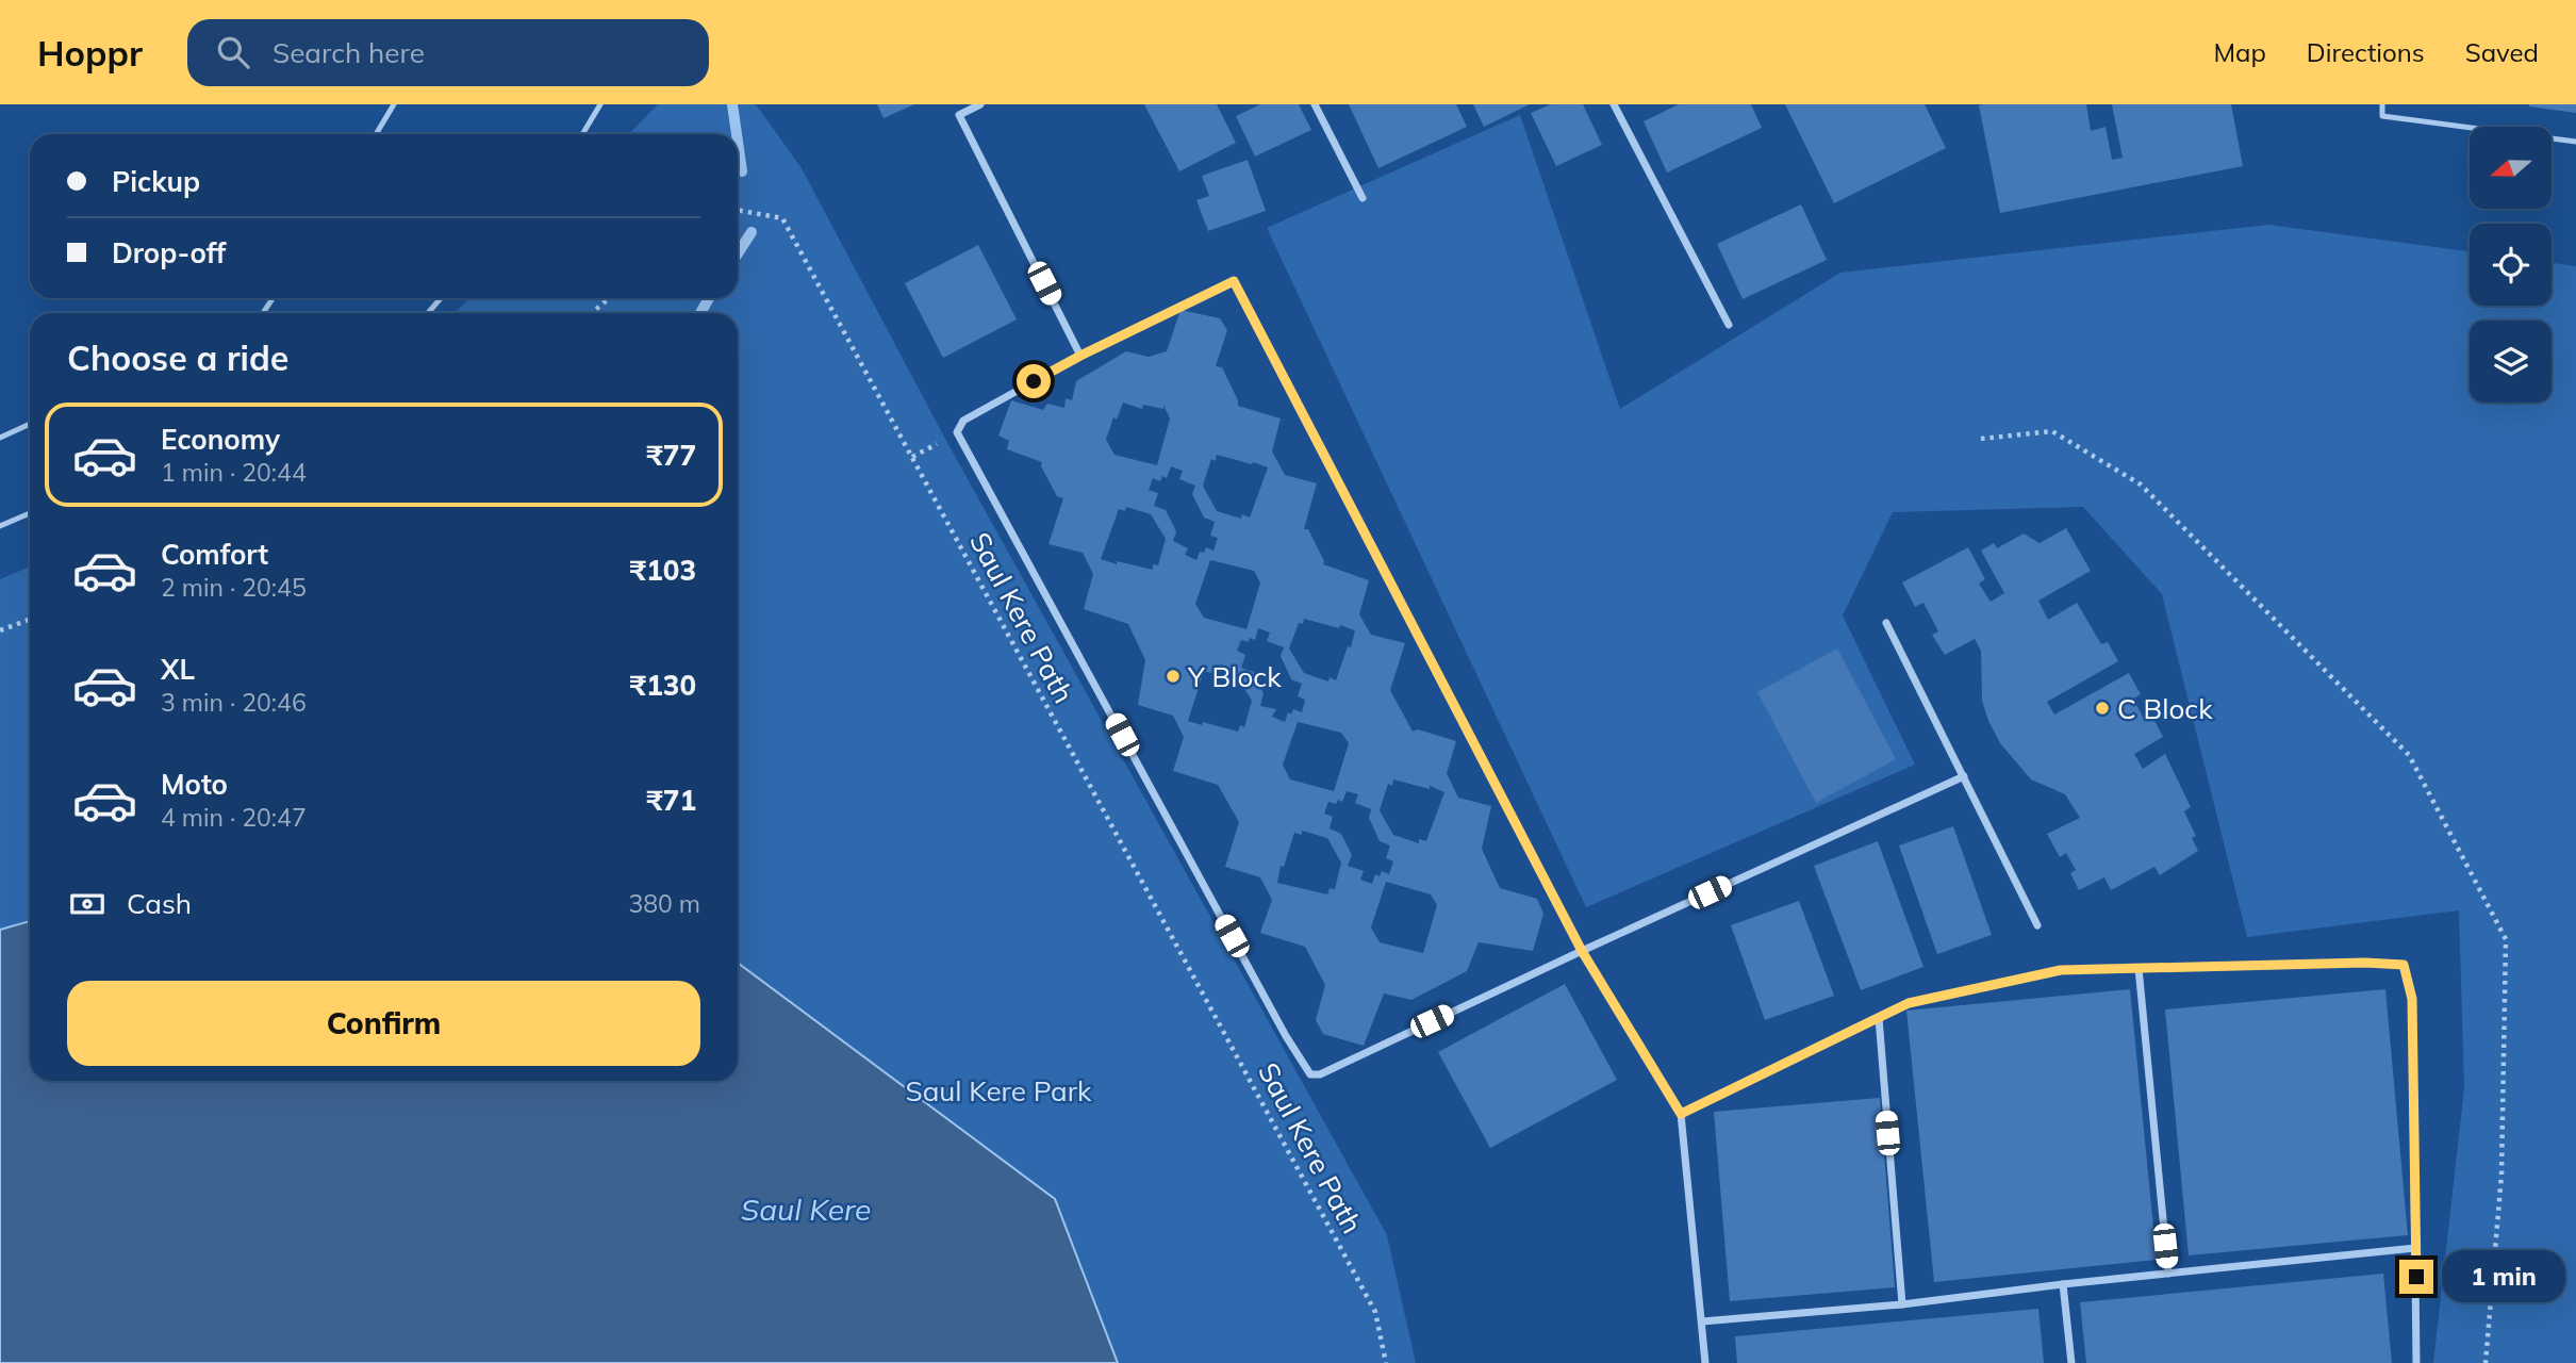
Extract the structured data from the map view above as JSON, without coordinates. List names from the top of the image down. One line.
{"streets":{"path":["Saul Kere Path"]},"water":["Saul Kere"],"parks":["Saul Kere Park"],"places":["Y Block","C Block"],"north":"left","page":{"header":"Hoppr","search":"Search here","nav":["Map","Directions","Saved"],"banner":["Pickup","Drop-off"],"heading":"Choose a ride","list":[{"name":"Economy","note":"1 min · 20:44","value":"₹77"},{"name":"Comfort","note":"2 min · 20:45","value":"₹103"},{"name":"XL","note":"3 min · 20:46","value":"₹130"},{"name":"Moto","note":"4 min · 20:47","value":"₹71"}],"pay":["Cash","380 m"],"buttons":"Confirm","bubble":"1 min"}}
